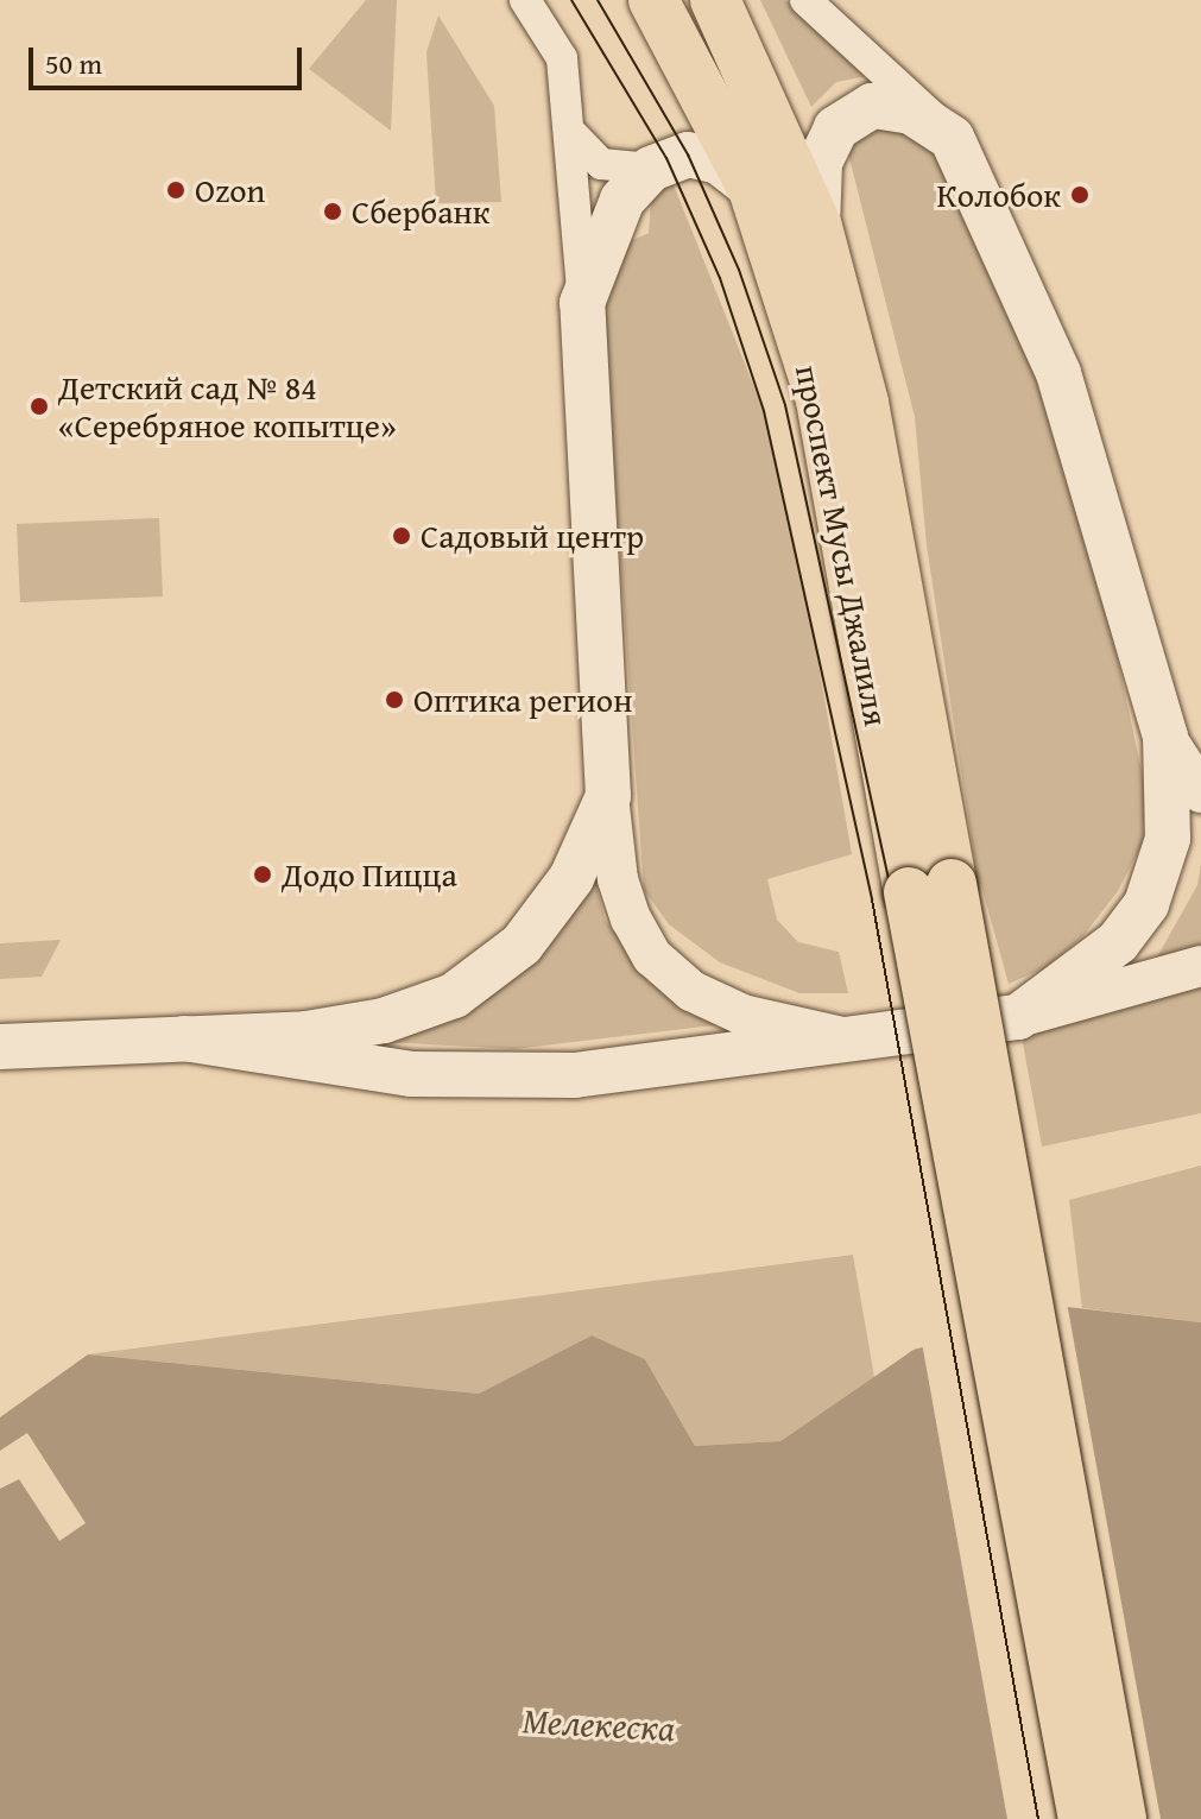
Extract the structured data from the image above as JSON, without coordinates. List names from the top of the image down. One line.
{"streets":{"main road":["проспект Мусы Джалиля"]},"water":["Мелекеска"],"places":["Ozon","Колобок","Сбербанк","Детский сад № 84 «Серебряное копытце»","Садовый центр","Оптика регион","Додо Пицца"],"scale_bar":"50 m"}
